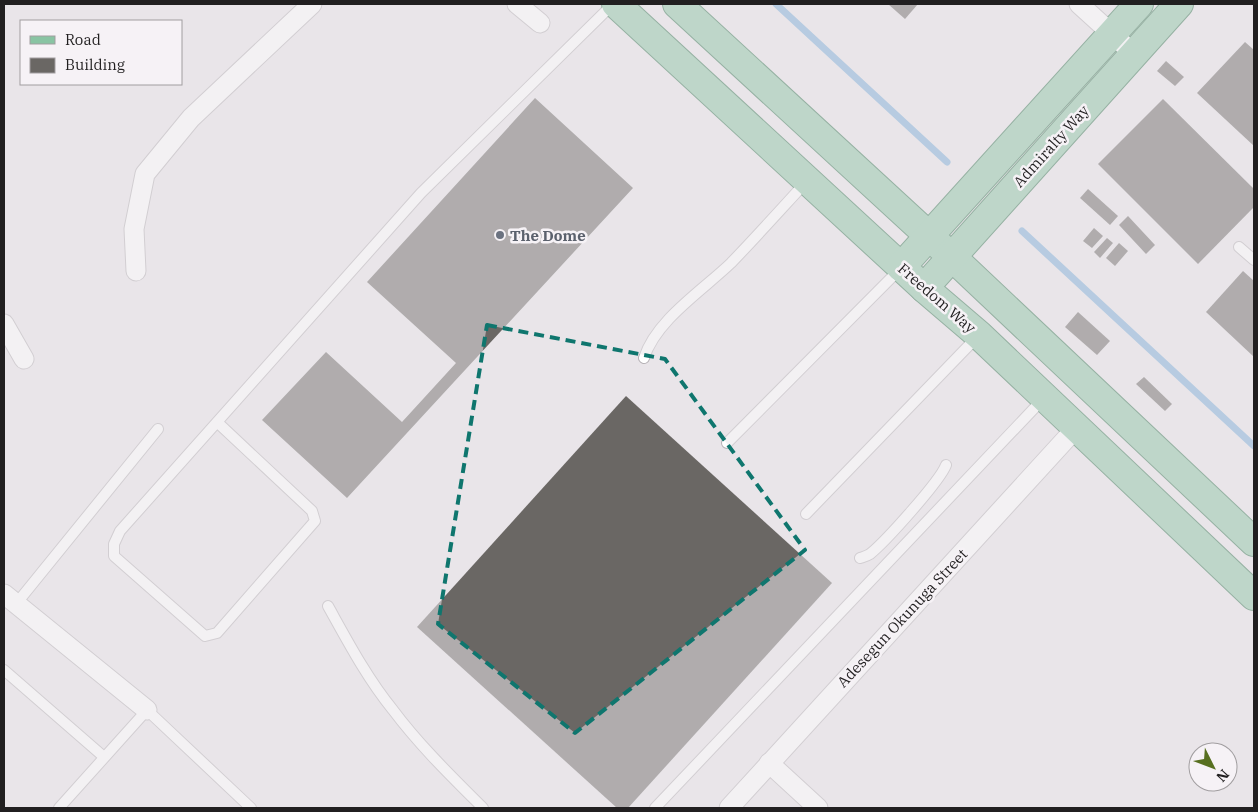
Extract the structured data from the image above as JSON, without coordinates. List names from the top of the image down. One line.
{"streets":{"main road":["Admiralty Way","Freedom Way"],"street":["Adesegun Okunuga Street"]},"crossings":[["Admiralty Way","Freedom Way"],["Freedom Way","Adesegun Okunuga Street"]],"places":["The Dome"],"legend":["Road","Building"],"north":"bottom right"}
